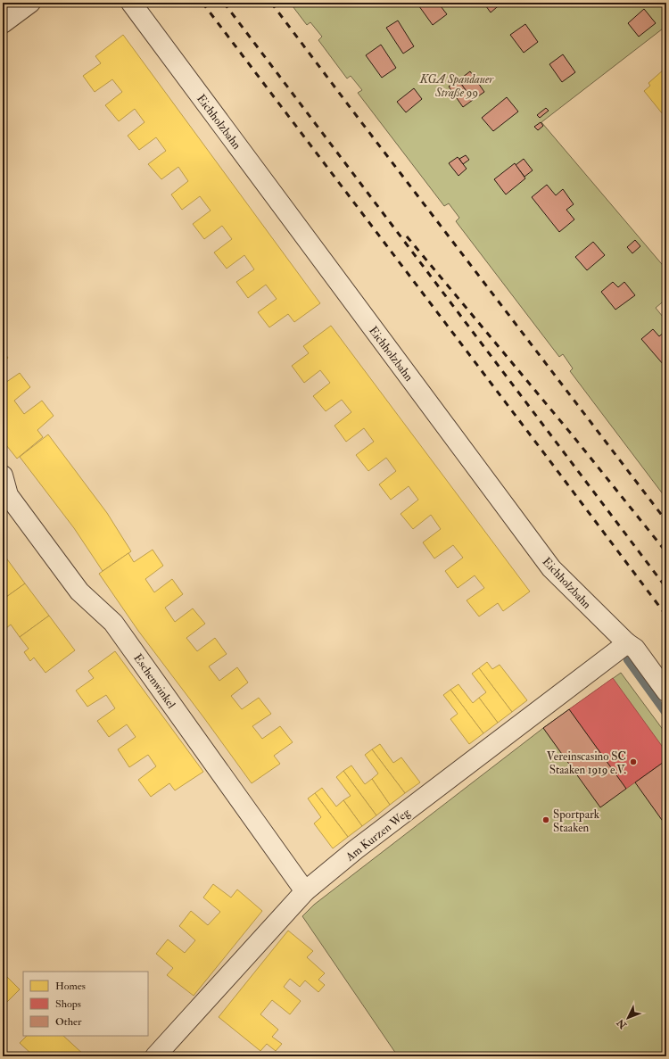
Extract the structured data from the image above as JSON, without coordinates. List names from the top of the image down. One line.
{"streets":{"street":["Eichholzbahn","Eschenwinkel","Am Kurzen Weg"]},"crossings":[["Eichholzbahn","Am Kurzen Weg"],["Eschenwinkel","Am Kurzen Weg"]],"parks":["KGA Spandauer Straße 99"],"places":["Vereinscasino SC Staaken 1919 e.V.","Sportpark Staaken"],"legend":["Homes","Shops","Other"],"north":"bottom left"}
